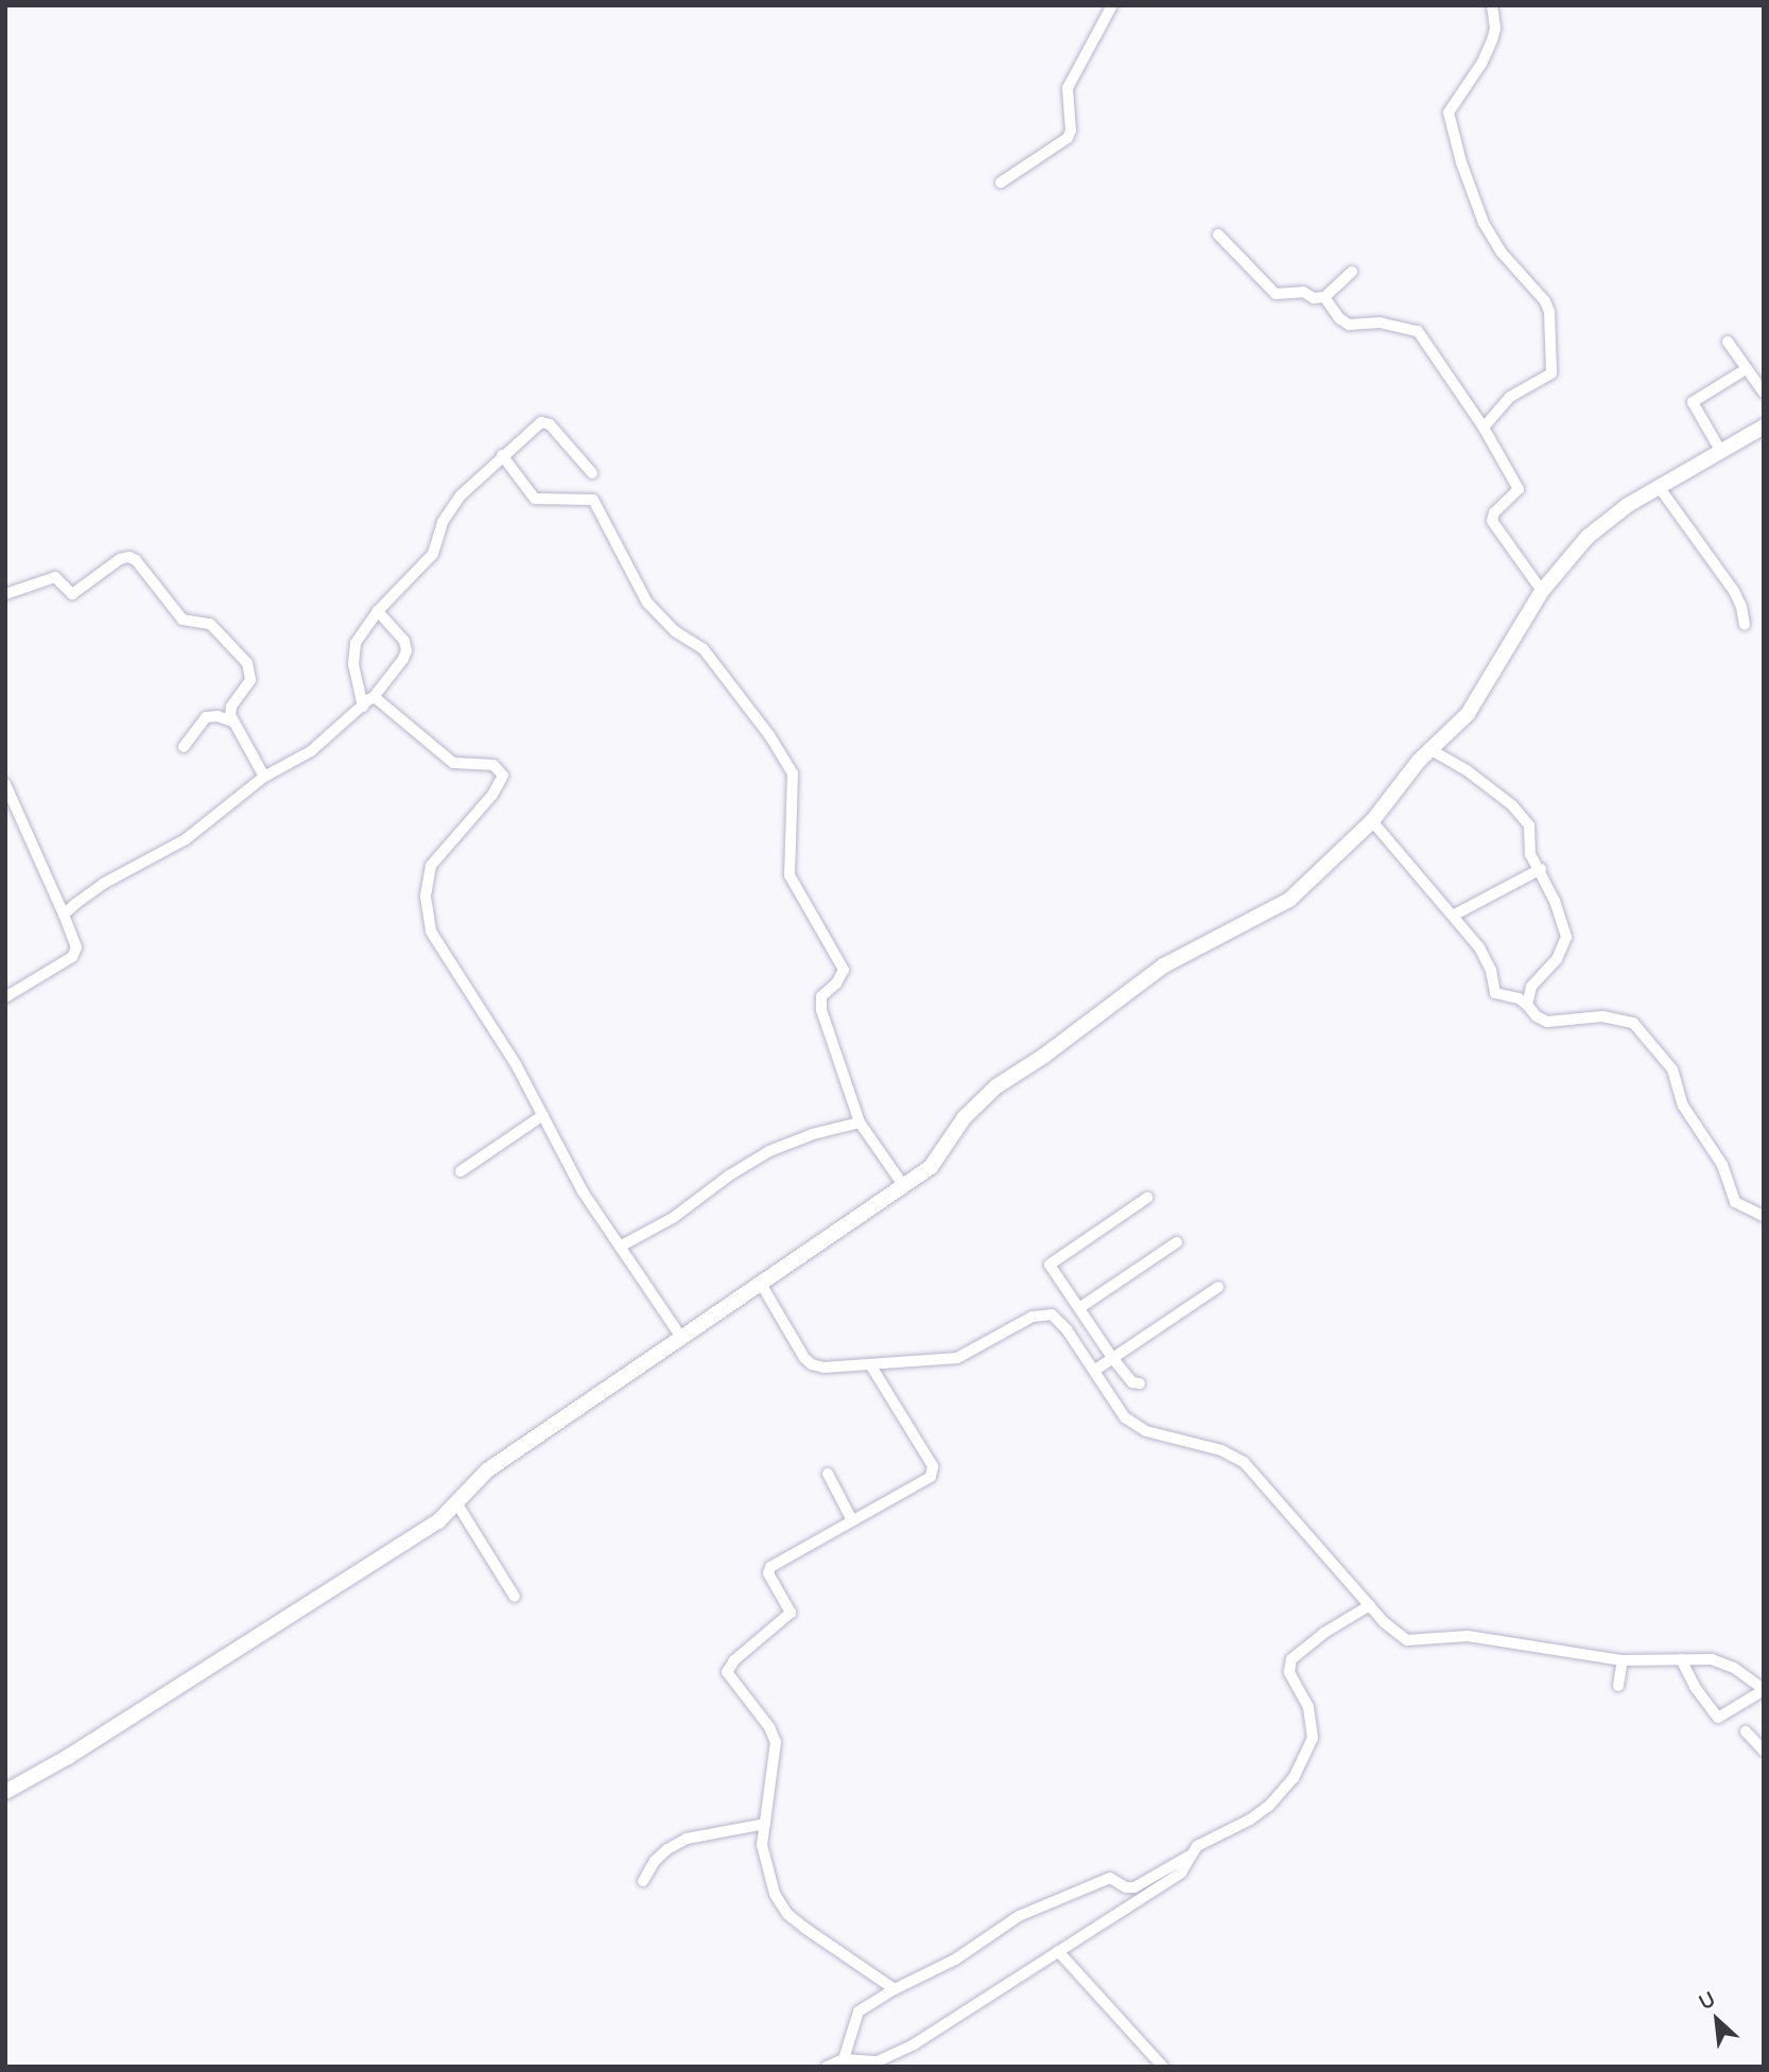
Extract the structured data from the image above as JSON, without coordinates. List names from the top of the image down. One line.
{"north":"top left"}
